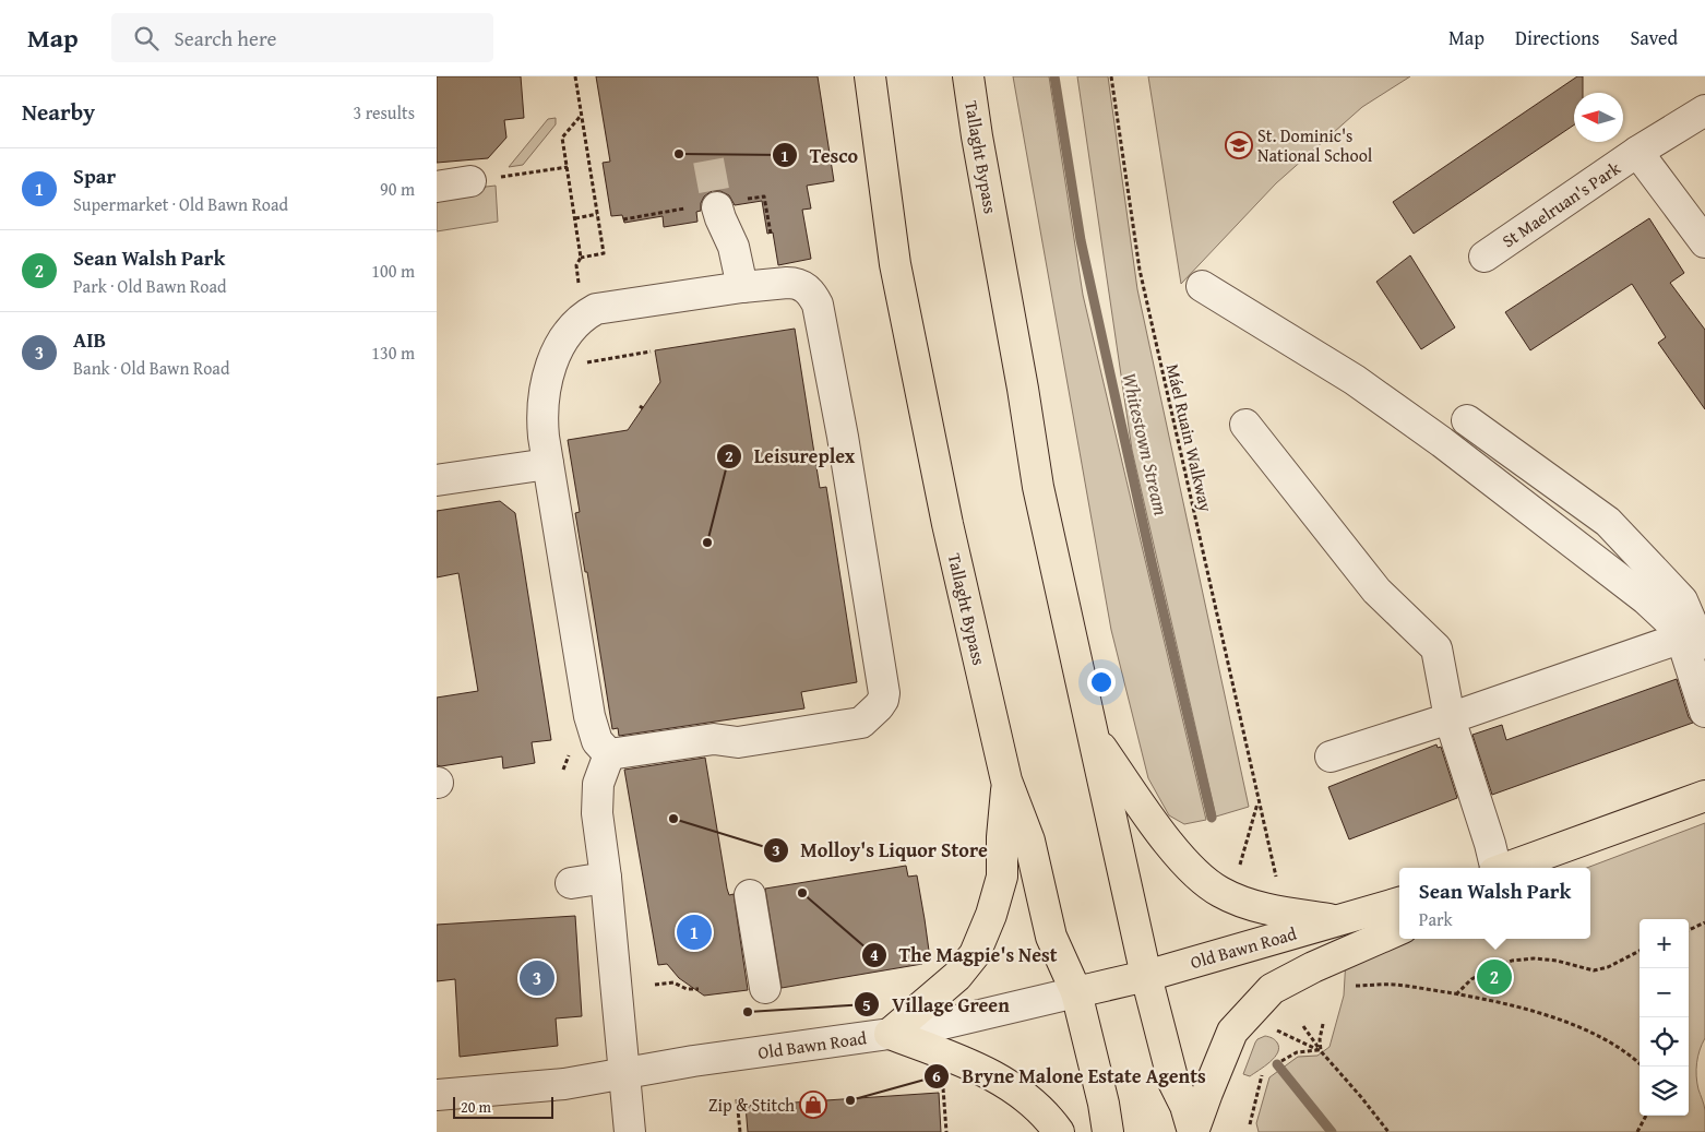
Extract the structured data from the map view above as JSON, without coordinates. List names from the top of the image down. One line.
{"streets":{"main road":["Tallaght Bypass","Old Bawn Road"],"street":["St Maelruan's Park"],"path":["Máel Ruain Walkway"]},"crossings":[["Tallaght Bypass","Old Bawn Road"]],"water":["Whitestown Stream"],"places":{"school or university":["St. Dominic's National School"],"other":["Tesco","Leisureplex","Molloy's Liquor Store","The Magpie's Nest","Village Green","Bryne Malone Estate Agents"],"shop":["Zip & Stitch"]},"scale_bar":"20 m","north":"left","page":{"header":"Map","search":"Search here","nav":["Map","Directions","Saved"],"heading":["Nearby","3 results"],"list":[{"mark":"1","name":"Spar","note":"Supermarket · Old Bawn Road","value":"90 m"},{"mark":"2","name":"Sean Walsh Park","note":"Park · Old Bawn Road","value":"100 m"},{"mark":"3","name":"AIB","note":"Bank · Old Bawn Road","value":"130 m"}],"popup":["Sean Walsh Park","Park"],"pins":["1","2","3"],"map_buttons":["+","−"],"scale":"20 m"}}
